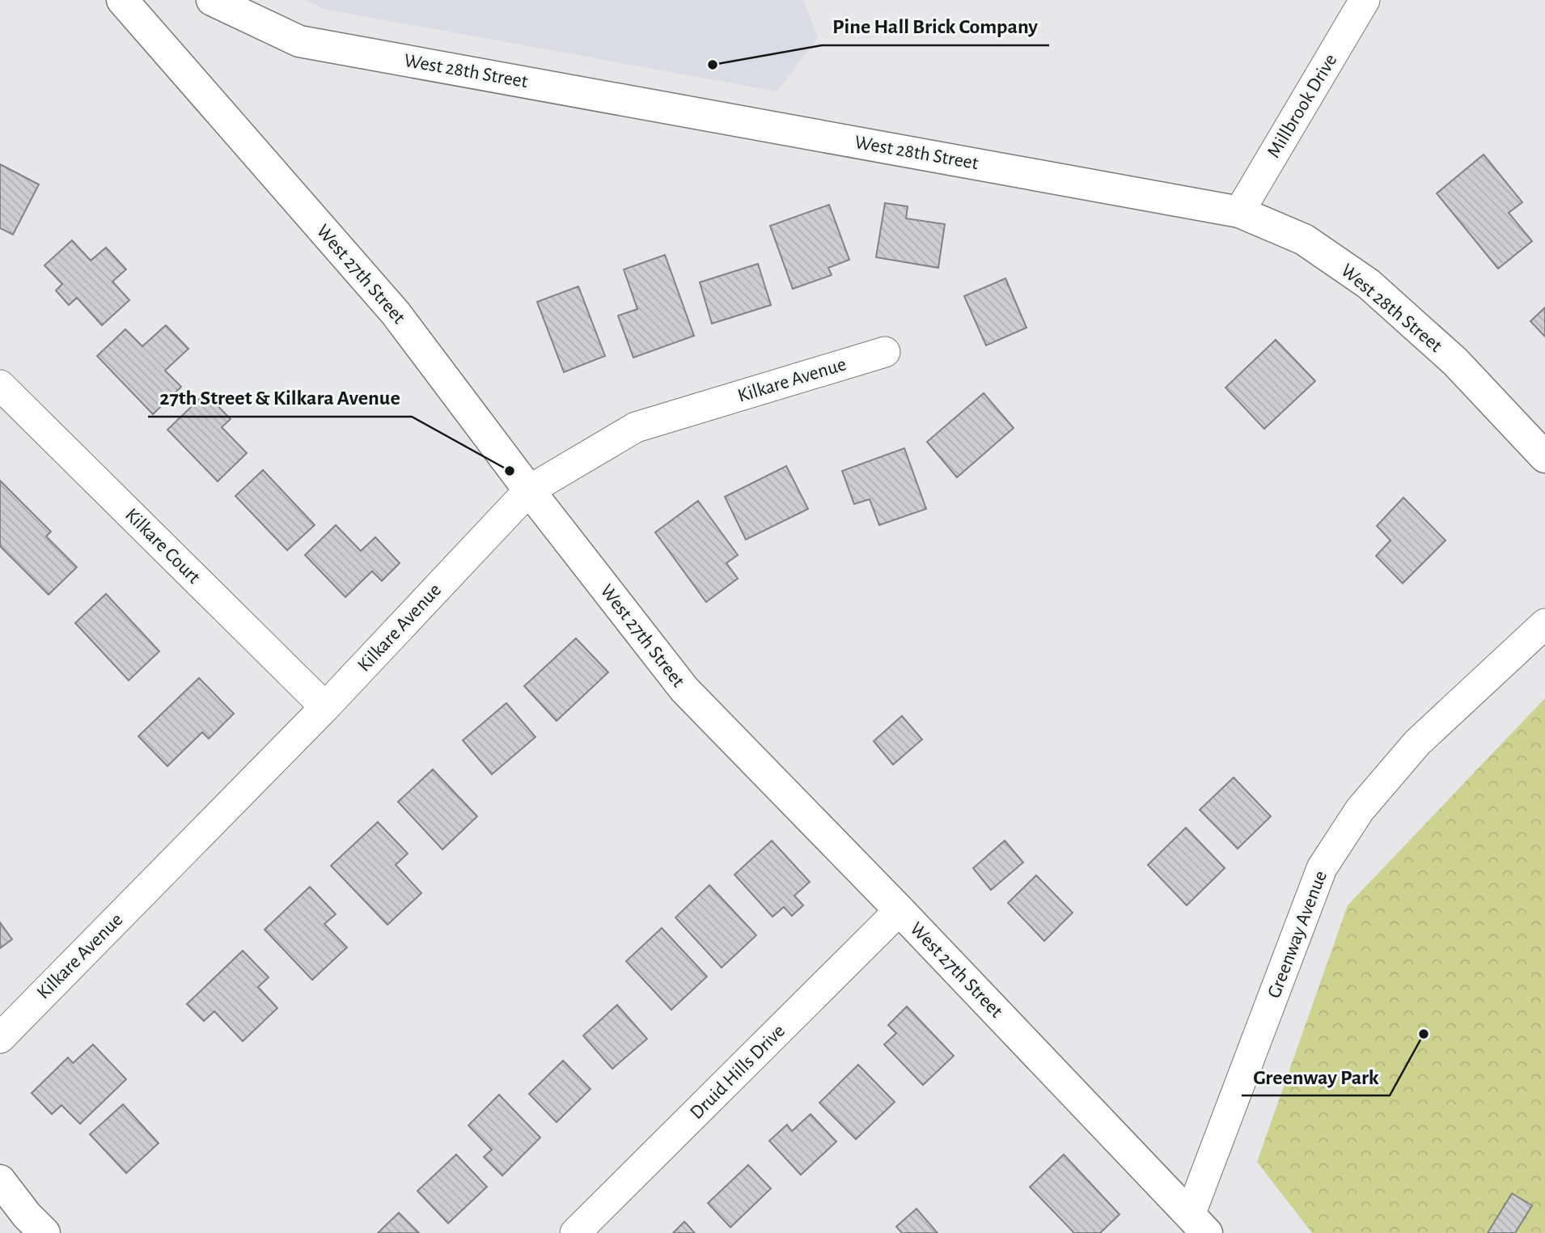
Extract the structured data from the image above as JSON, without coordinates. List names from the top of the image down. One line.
{"streets":{"street":["West 28th Street","Millbrook Drive","West 27th Street","Kilkare Avenue","Kilkare Court","Greenway Avenue","Druid Hills Drive"]},"crossings":[["West 28th Street","Millbrook Drive"],["West 27th Street","Kilkare Avenue"],["West 27th Street","Greenway Avenue"],["West 27th Street","Druid Hills Drive"],["Kilkare Avenue","Kilkare Court"]],"places":["Pine Hall Brick Company","27th Street & Kilkara Avenue","Greenway Park"]}
